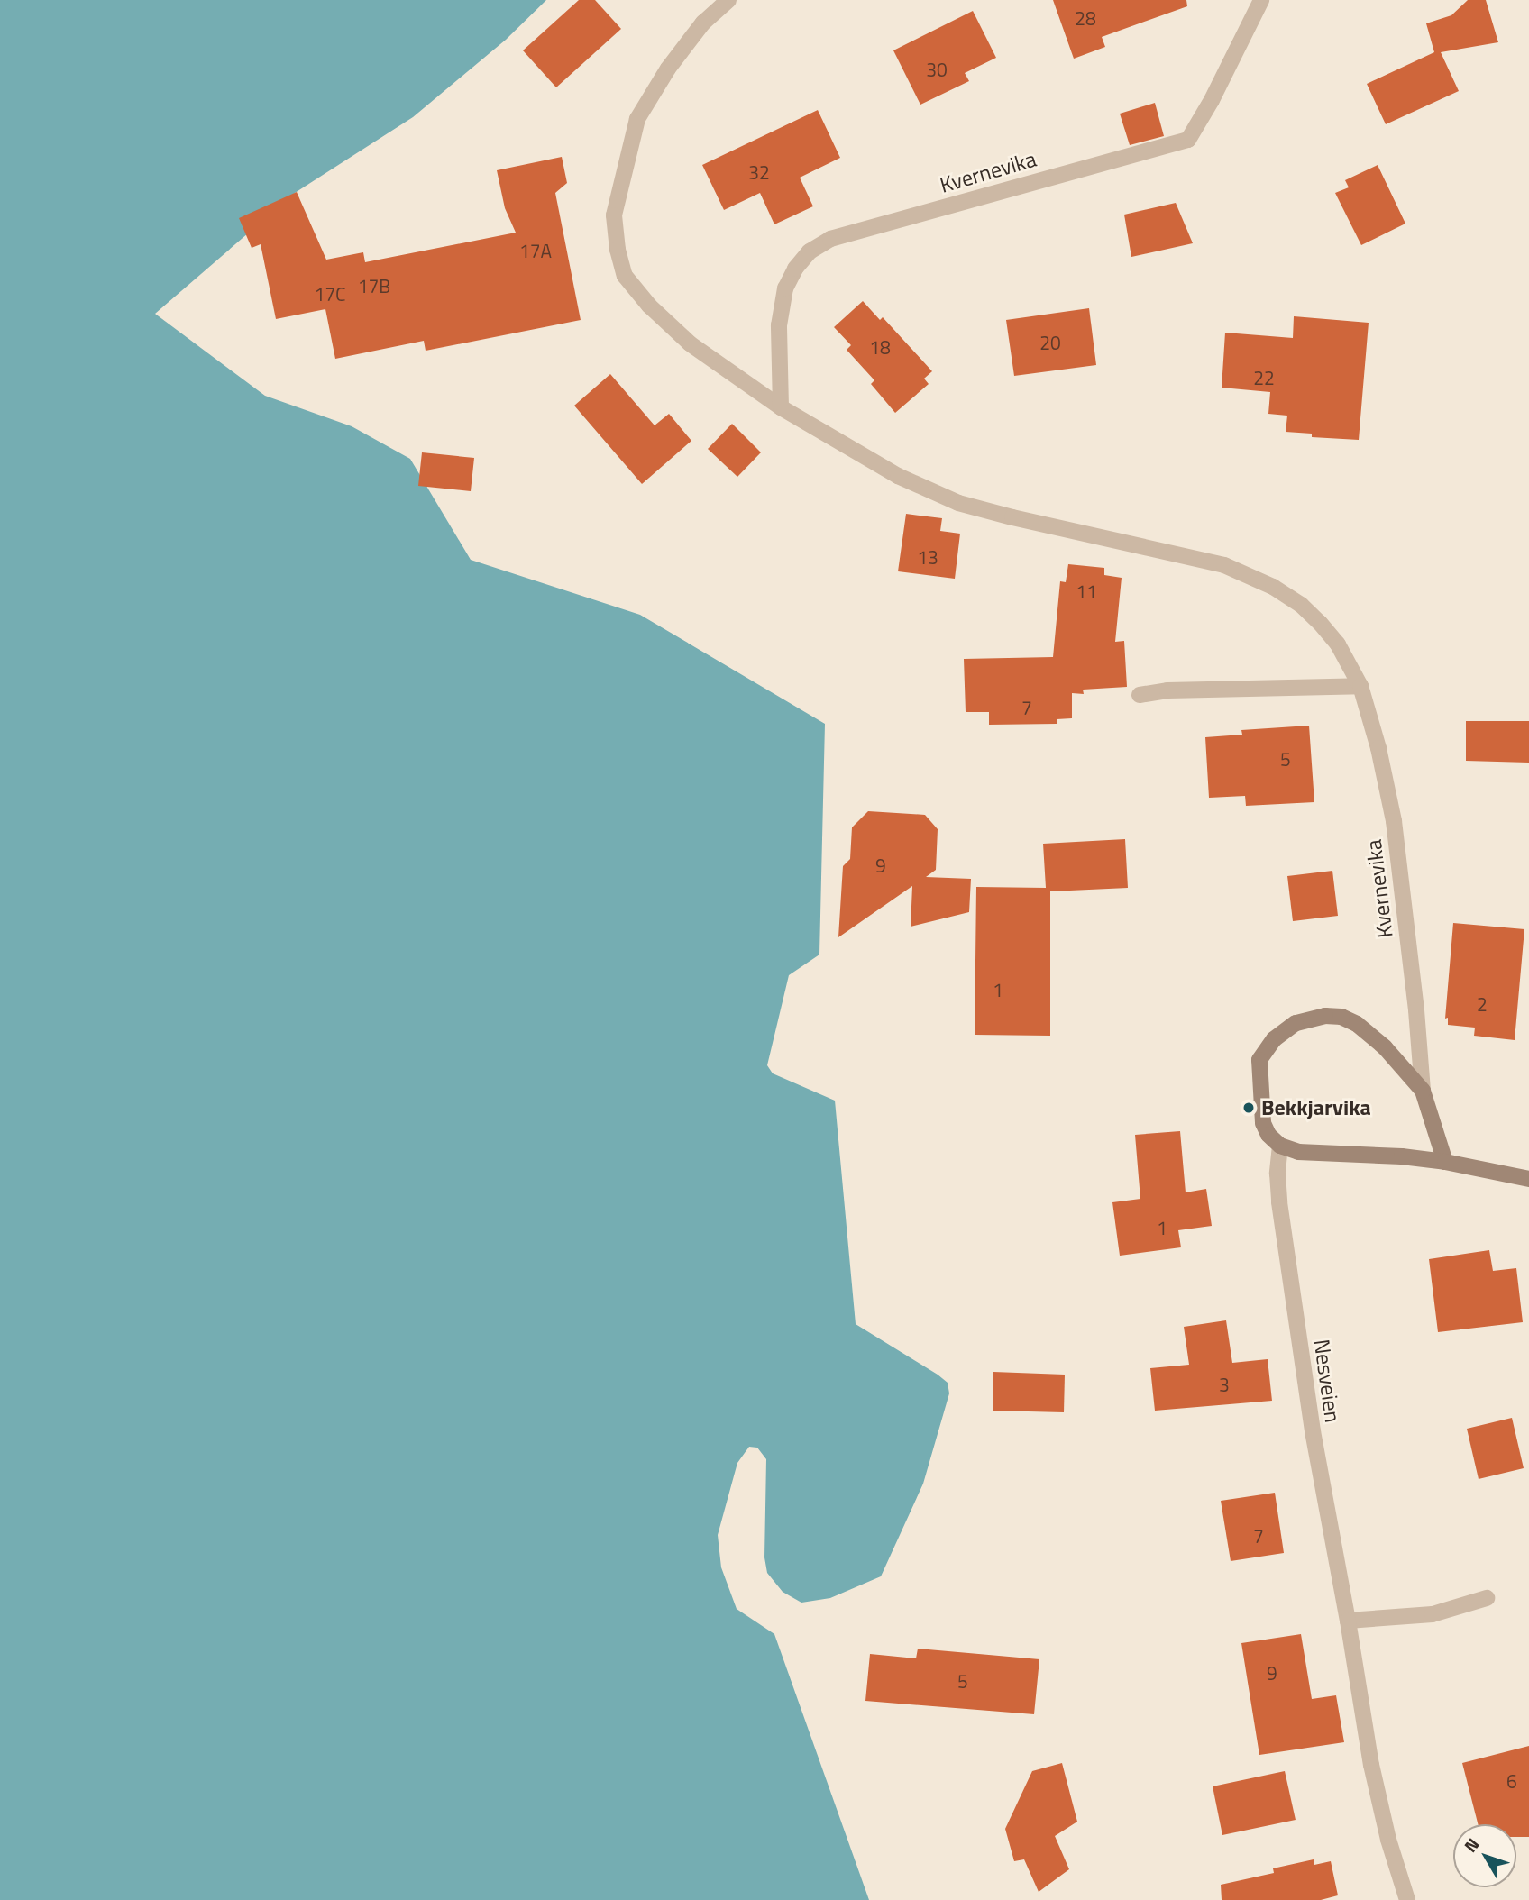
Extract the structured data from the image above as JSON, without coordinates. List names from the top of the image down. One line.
{"streets":{"street":["Kvernevika","Nesveien"]},"places":["Bekkjarvika"],"house_numbers":["28","30","32","17A","17B","17C","20","18","22","13","11","7","5","9","1","2","1","3","7","9","5","6"],"north":"top left"}
